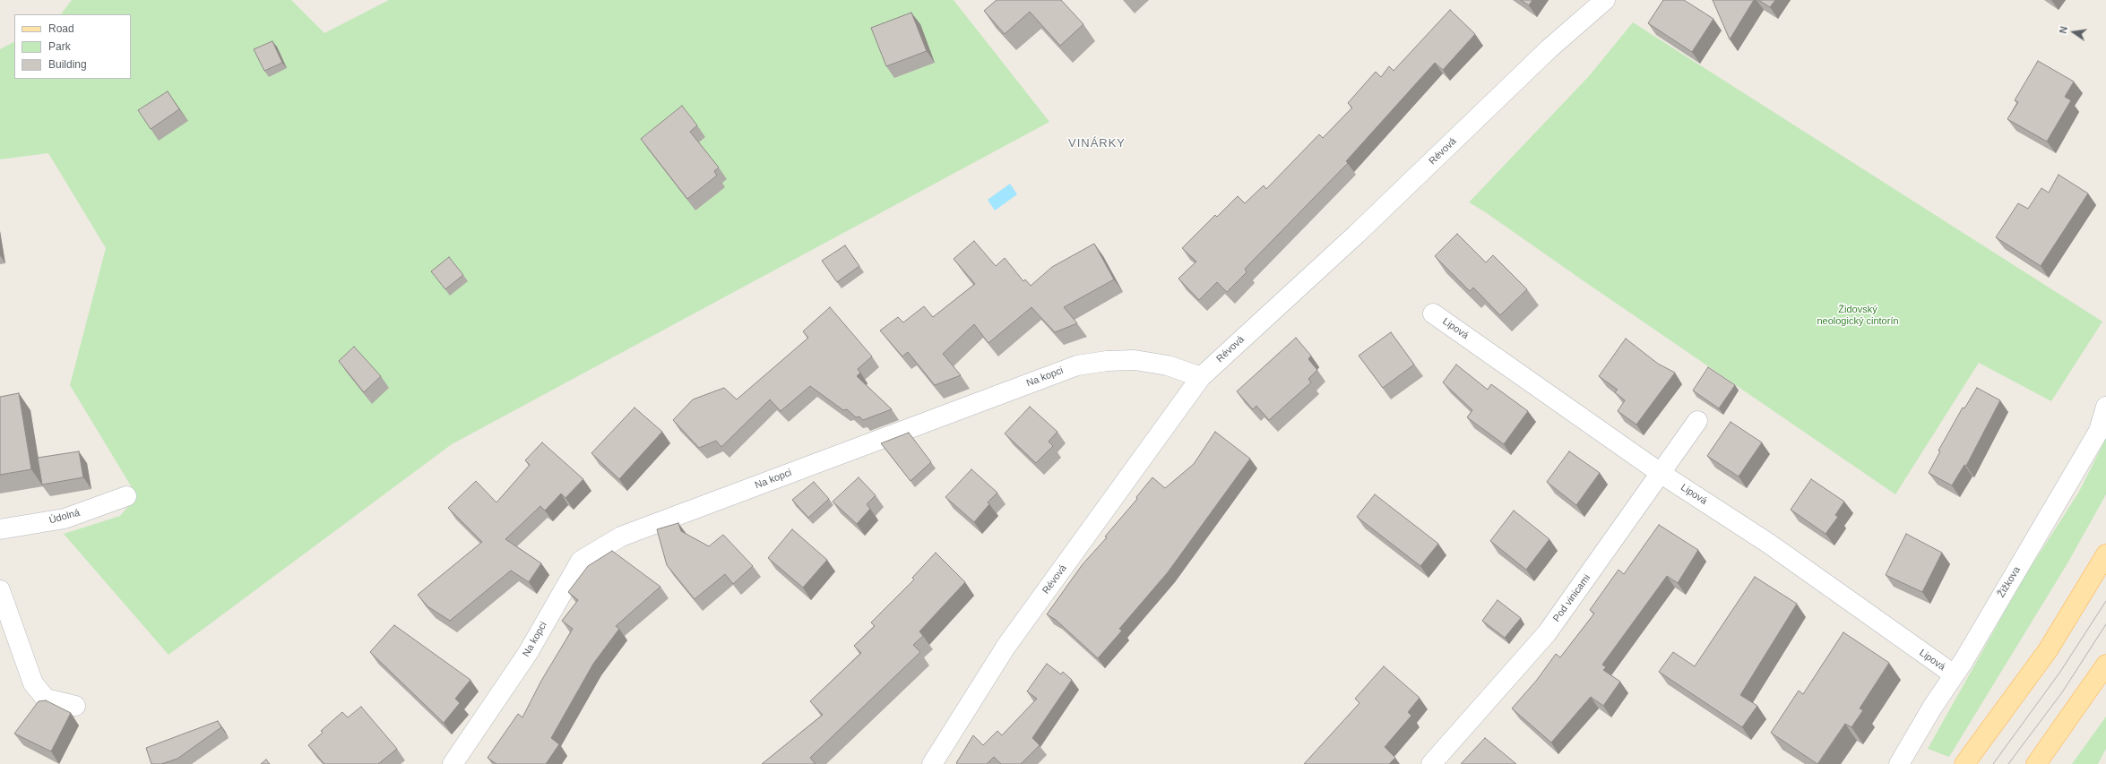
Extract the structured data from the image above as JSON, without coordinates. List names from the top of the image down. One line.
{"streets":{"street":["Révová","Lipová","Na kopci","Údolná","Žižkova","Pod vinicami"]},"crossings":[["Révová","Na kopci"],["Lipová","Žižkova"],["Lipová","Pod vinicami"]],"districts":["VINÁRKY"],"parks":["Židovský neologický cintorín"],"legend":["Road","Park","Building"],"north":"left"}
